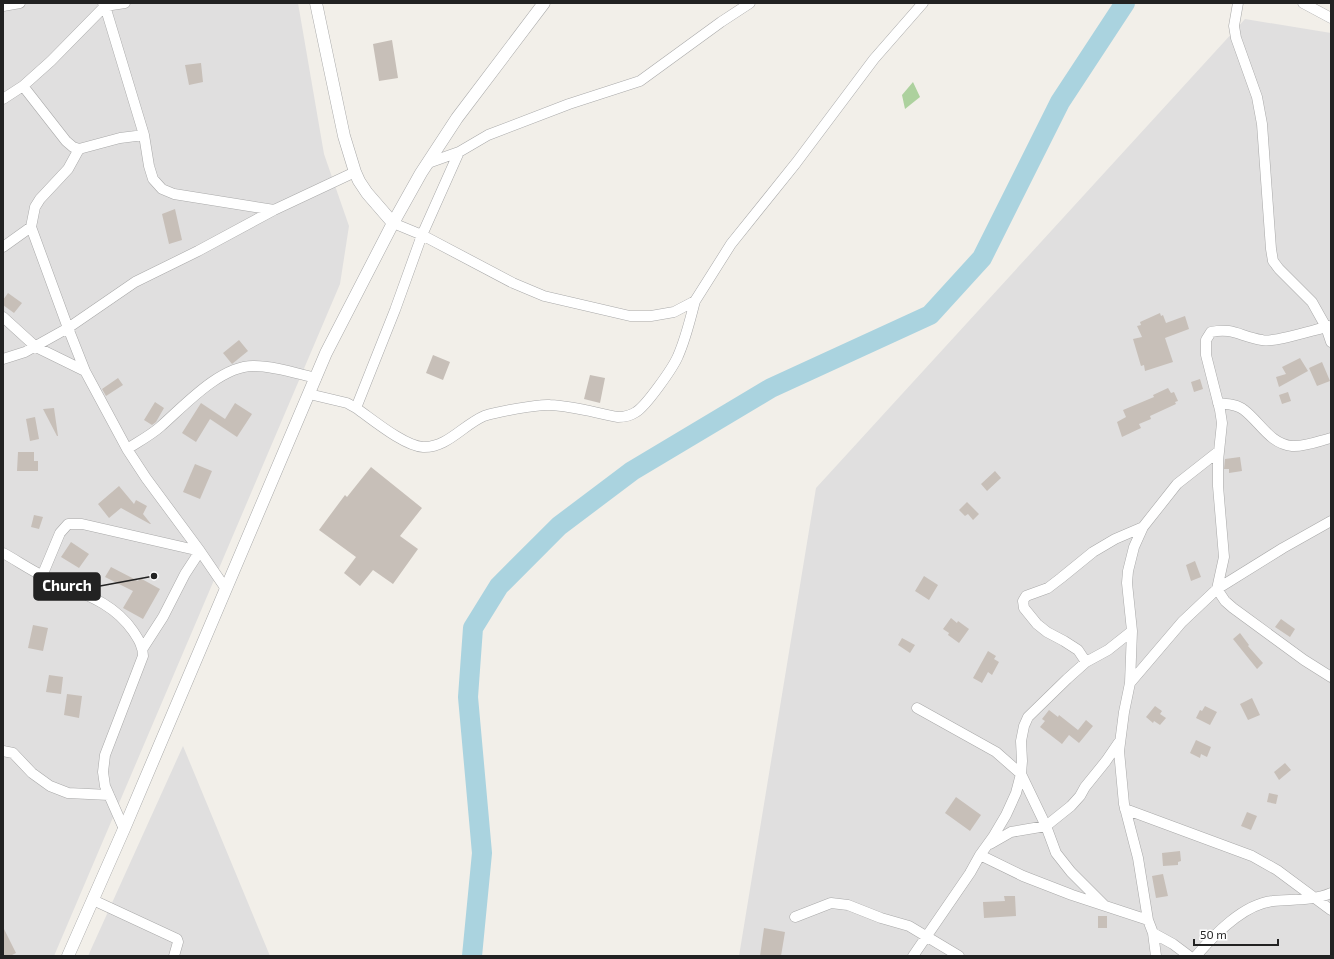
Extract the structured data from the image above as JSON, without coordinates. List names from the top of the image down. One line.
{"places":["Church"],"scale_bar":"50 m"}
